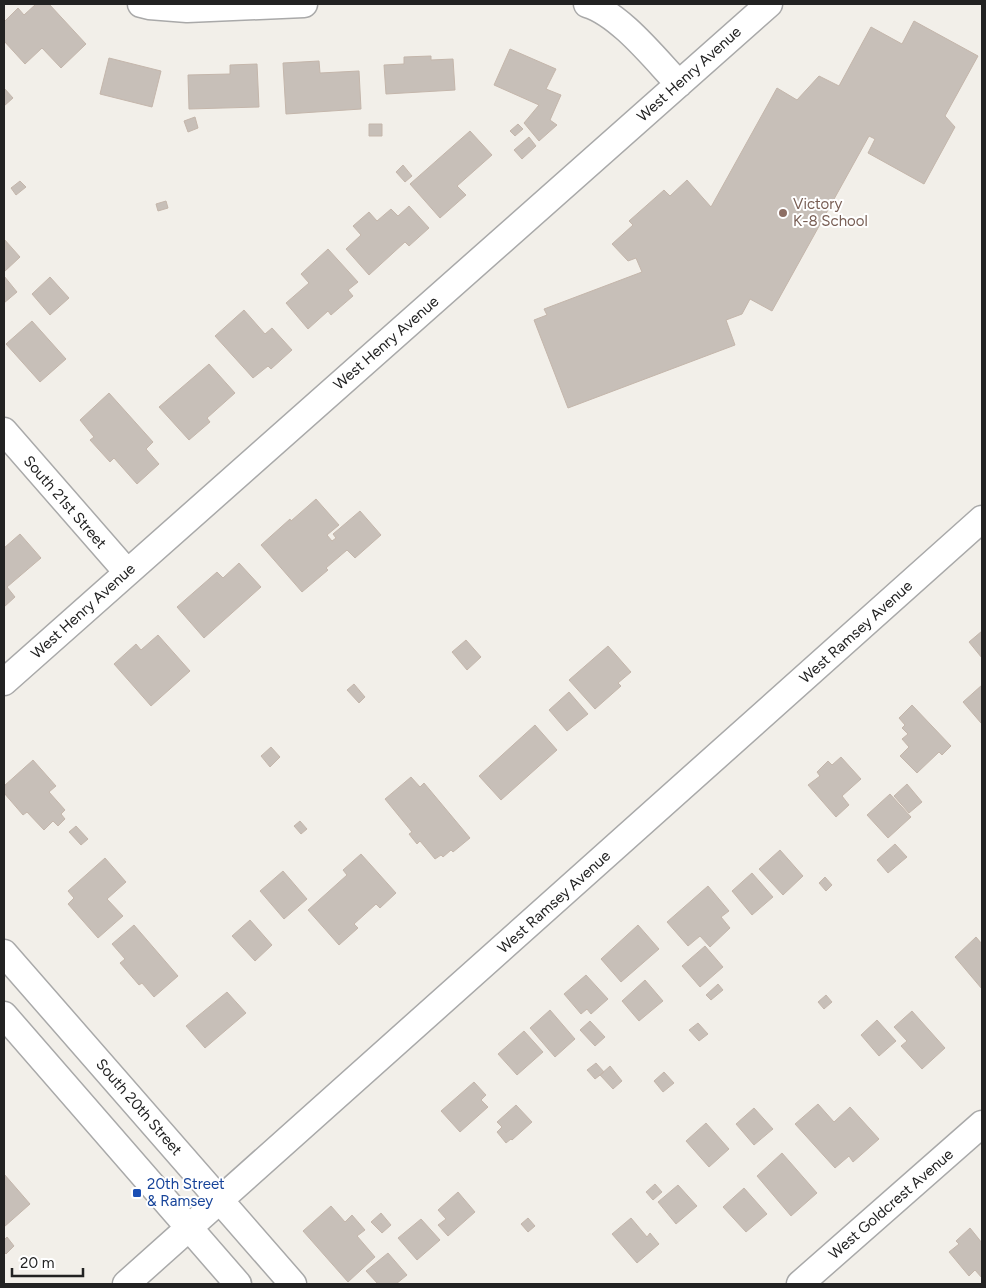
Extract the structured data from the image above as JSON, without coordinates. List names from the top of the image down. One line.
{"streets":{"street":["West Henry Avenue","South 21st Street","West Ramsey Avenue","South 20th Street","West Goldcrest Avenue"]},"crossings":[["West Henry Avenue","South 21st Street"],["West Ramsey Avenue","South 20th Street"]],"places":{"other":["Victory K-8 School"],"transit":["20th Street & Ramsey"]},"scale_bar":"20 m"}
